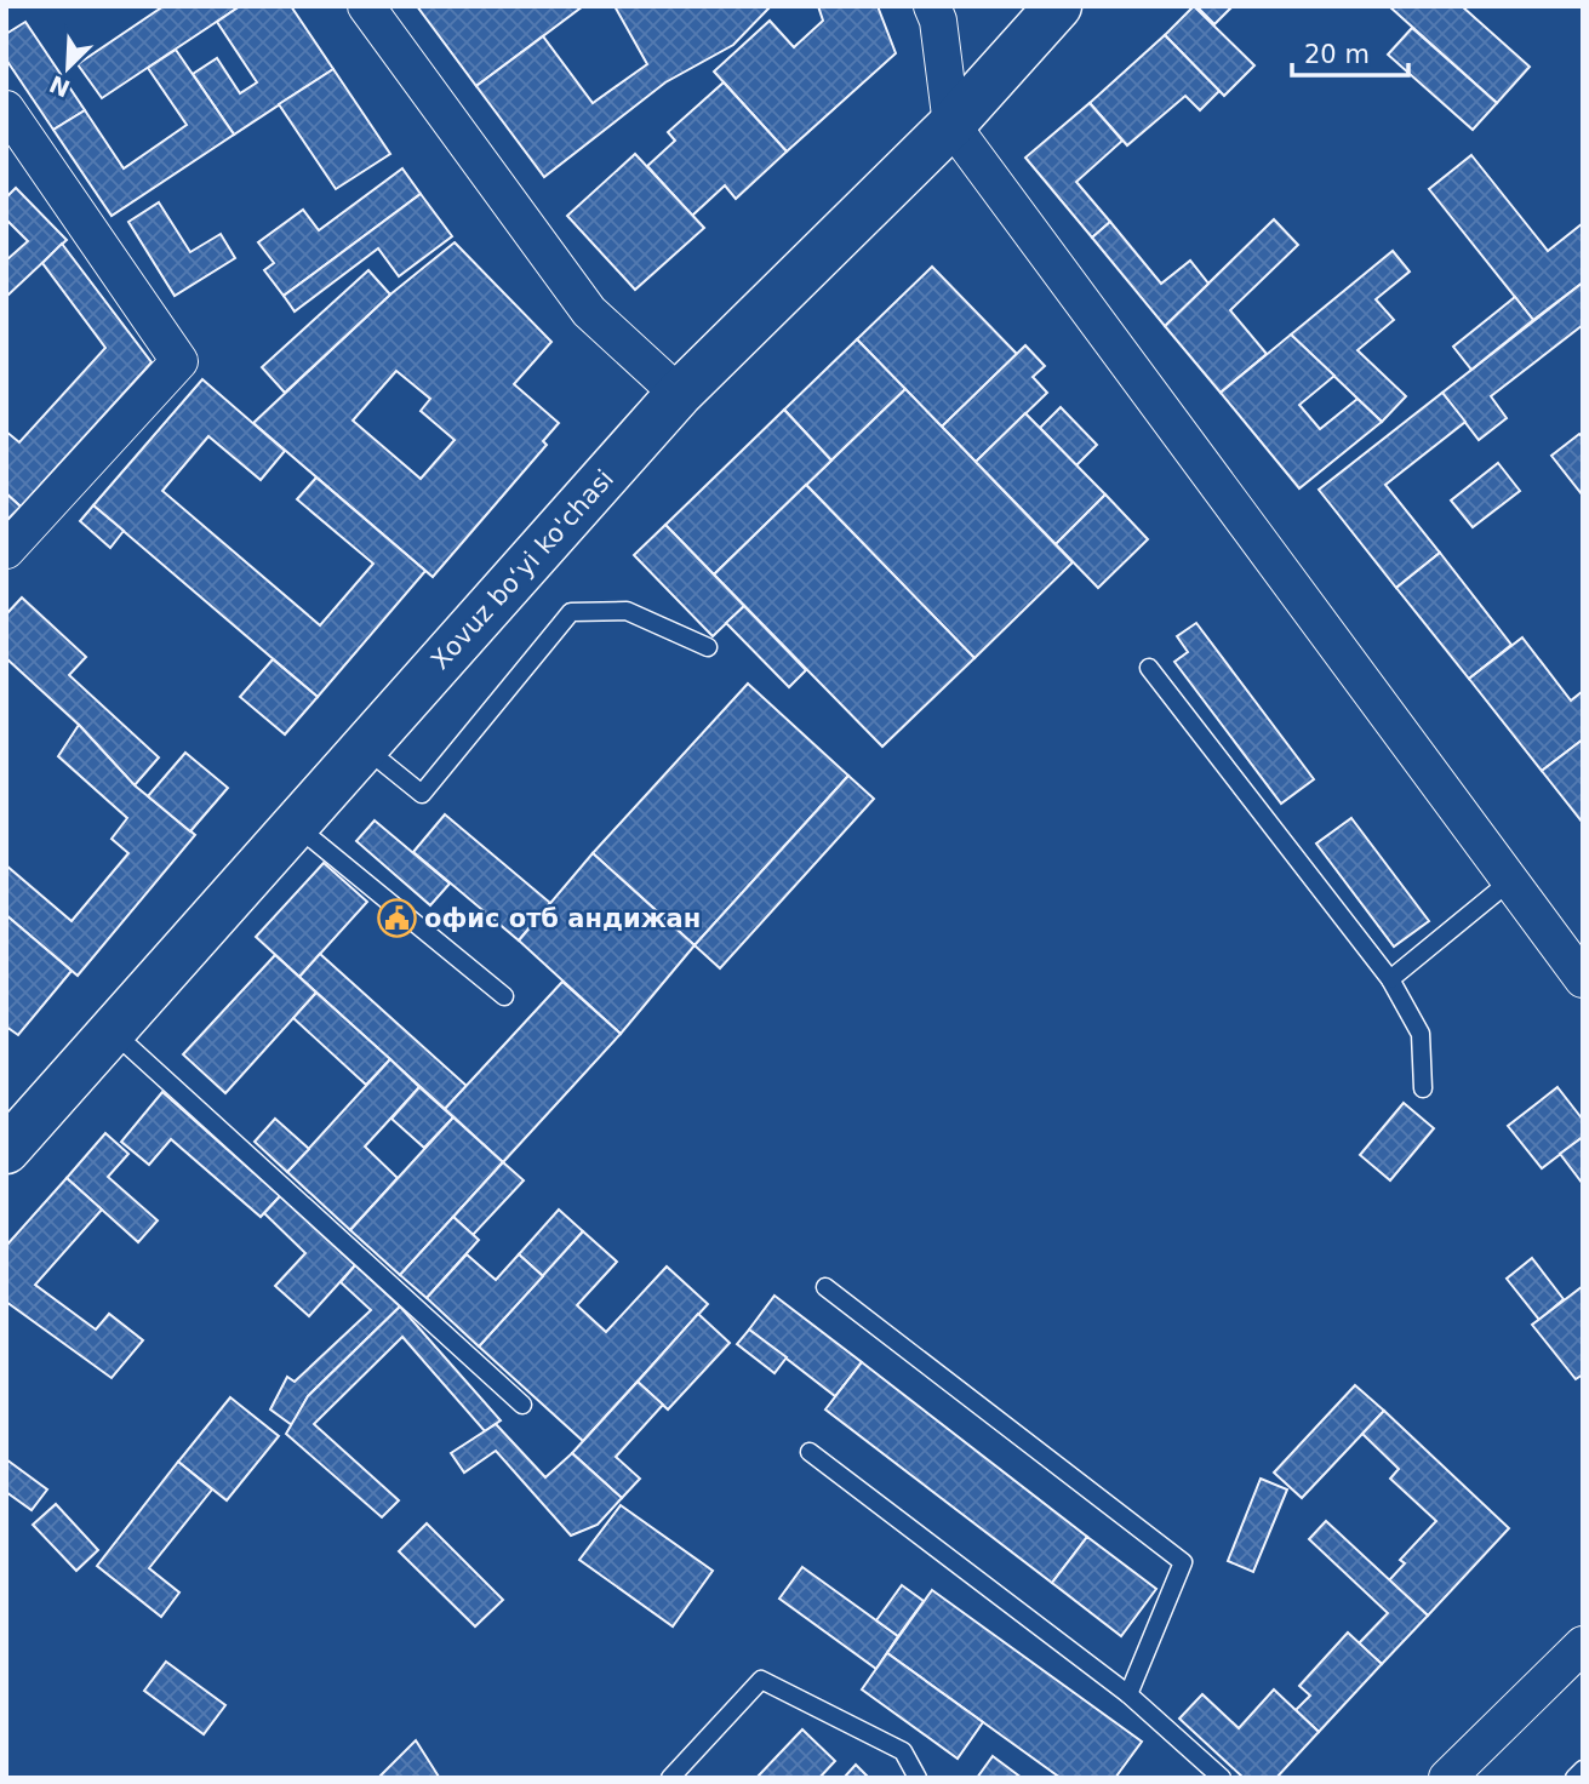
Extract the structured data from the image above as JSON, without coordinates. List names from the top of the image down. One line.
{"streets":{"main road":["Xovuz bo‘yi ko'chasi"]},"places":{"public building":["офис отб андижан"]},"scale_bar":"20 m","north":"bottom left"}
